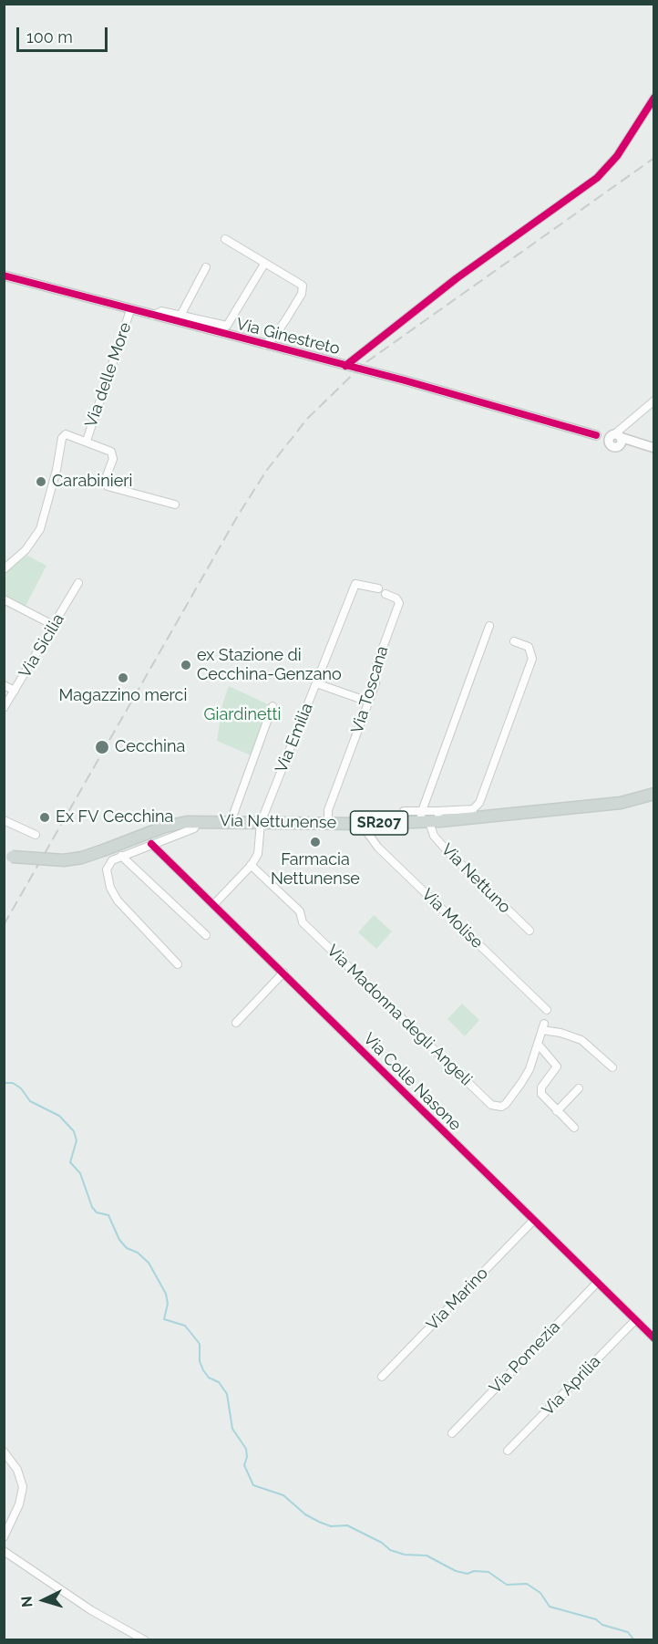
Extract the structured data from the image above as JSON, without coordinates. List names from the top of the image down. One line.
{"streets":{"main road":["Via Nettunense","SR207"],"street":["Via Ginestreto","Via delle More","Via Sicilia","Via Toscana","Via Emilia","Via Nettuno","Via Molise","Via Madonna degli Angeli","Via Colle Nasone","Via Marino","Via Pomezia","Via Aprilia"]},"crossings":[["Via Ginestreto","Via delle More"],["Via Toscana","Via Nettunense"],["Via Emilia","Via Nettunense"],["Via Nettunense","Via Nettuno"],["Via Nettunense","Via Molise"],["Via Colle Nasone","Via Marino"],["Via Colle Nasone","Via Pomezia"],["Via Colle Nasone","Via Aprilia"]],"parks":["Giardinetti"],"places":["Carabinieri","ex Stazione di Cecchina-Genzano","Magazzino merci","Cecchina","Ex FV Cecchina","Farmacia Nettunense"],"scale_bar":"100 m","north":"left"}
